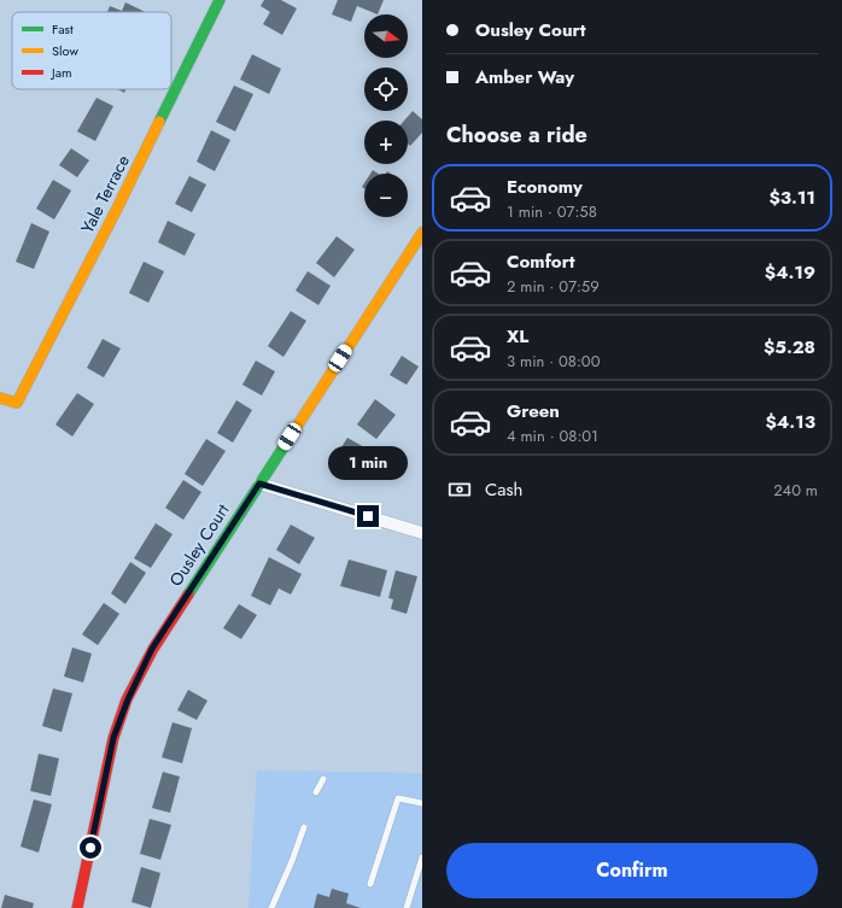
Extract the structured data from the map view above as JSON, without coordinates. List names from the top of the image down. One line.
{"streets":{"street":["Yale Terrace","Ousley Court"]},"legend":["Fast","Slow","Jam"],"north":"right","page":{"banner":["Ousley Court","Amber Way"],"map_buttons":["+","−"],"heading":"Choose a ride","list":[{"name":"Economy","note":"1 min · 07:58","value":"$3.11"},{"name":"Comfort","note":"2 min · 07:59","value":"$4.19"},{"name":"XL","note":"3 min · 08:00","value":"$5.28"},{"name":"Green","note":"4 min · 08:01","value":"$4.13"}],"bubble":"1 min","pay":["Cash","240 m"],"buttons":"Confirm"}}
